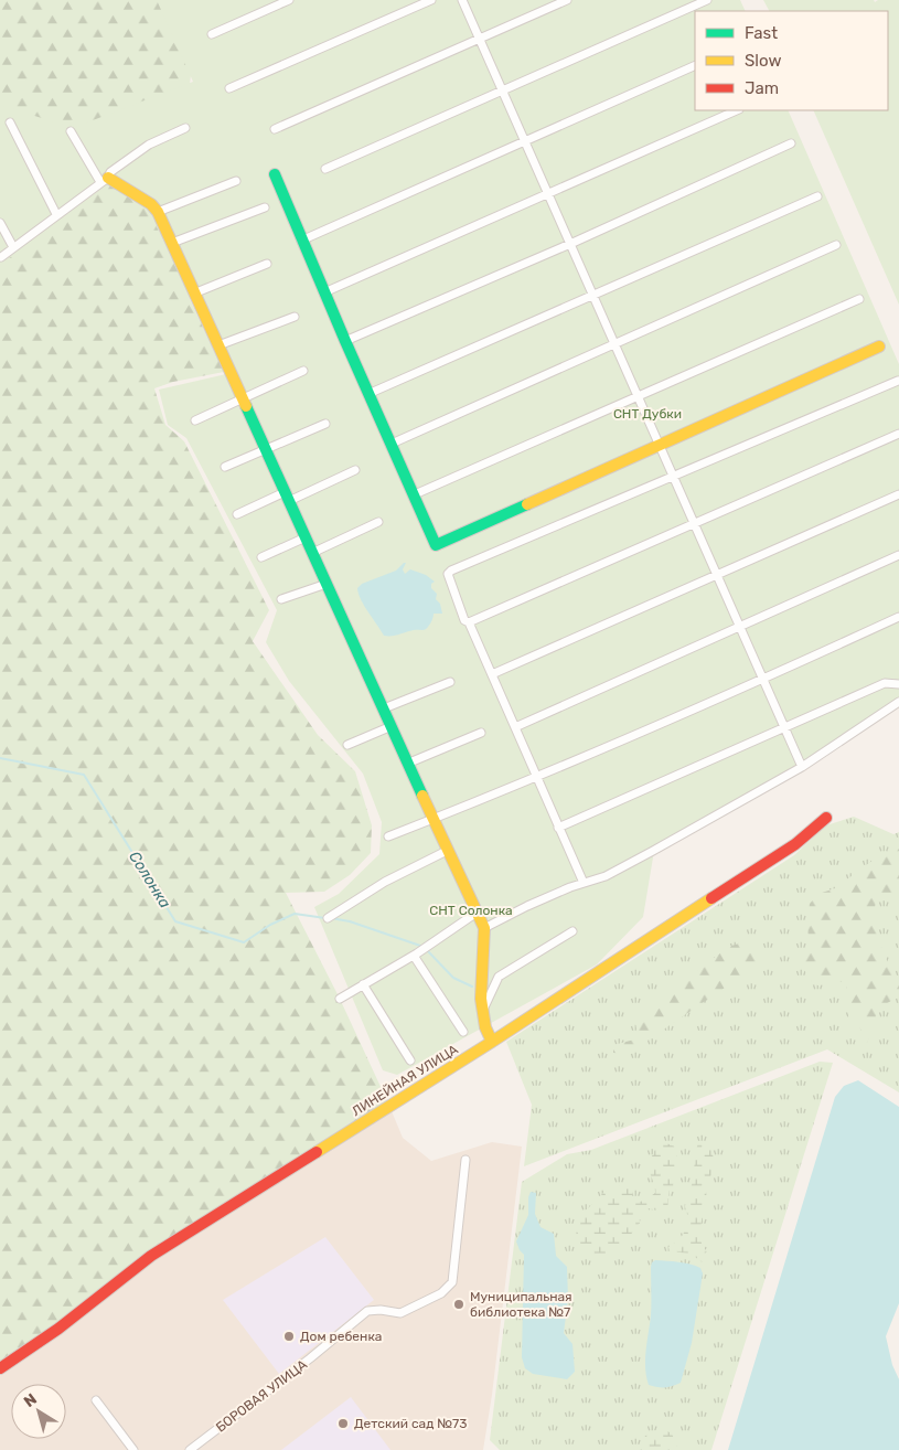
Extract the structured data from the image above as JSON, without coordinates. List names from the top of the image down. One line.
{"streets":{"street":["ЛИНЕЙНАЯ УЛИЦА","БОРОВАЯ УЛИЦА"]},"water":["Солонка"],"parks":["СНТ Дубки","СНТ Солонка"],"places":["Муниципальная библиотека №7","Дом ребенка","Детский сад №73"],"legend":["Fast","Slow","Jam"],"north":"top left"}
